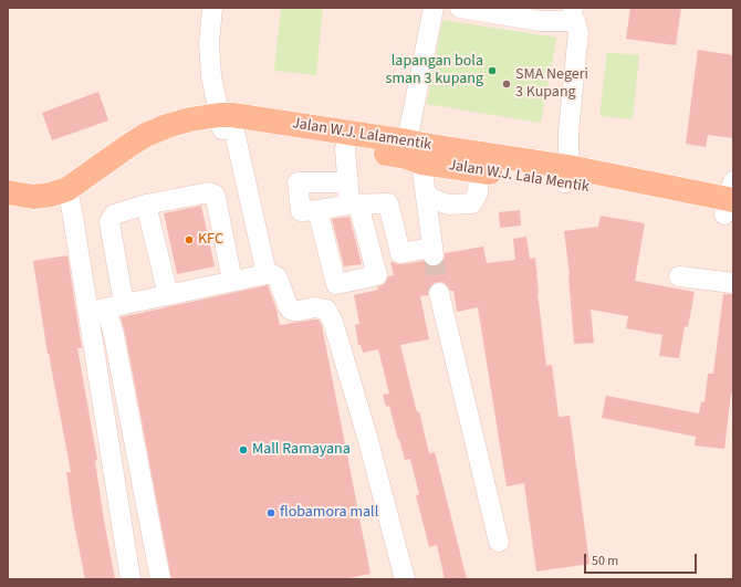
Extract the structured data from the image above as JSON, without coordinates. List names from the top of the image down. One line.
{"streets":{"main road":["Jalan W.J. Lalamentik","Jalan W.J. Lala Mentik"]},"crossings":[["Jalan W.J. Lalamentik","Jalan W.J. Lala Mentik"]],"places":["lapangan bola sman 3 kupang","SMA Negeri 3 Kupang","KFC","Mall Ramayana","flobamora mall"],"scale_bar":"50 m"}
